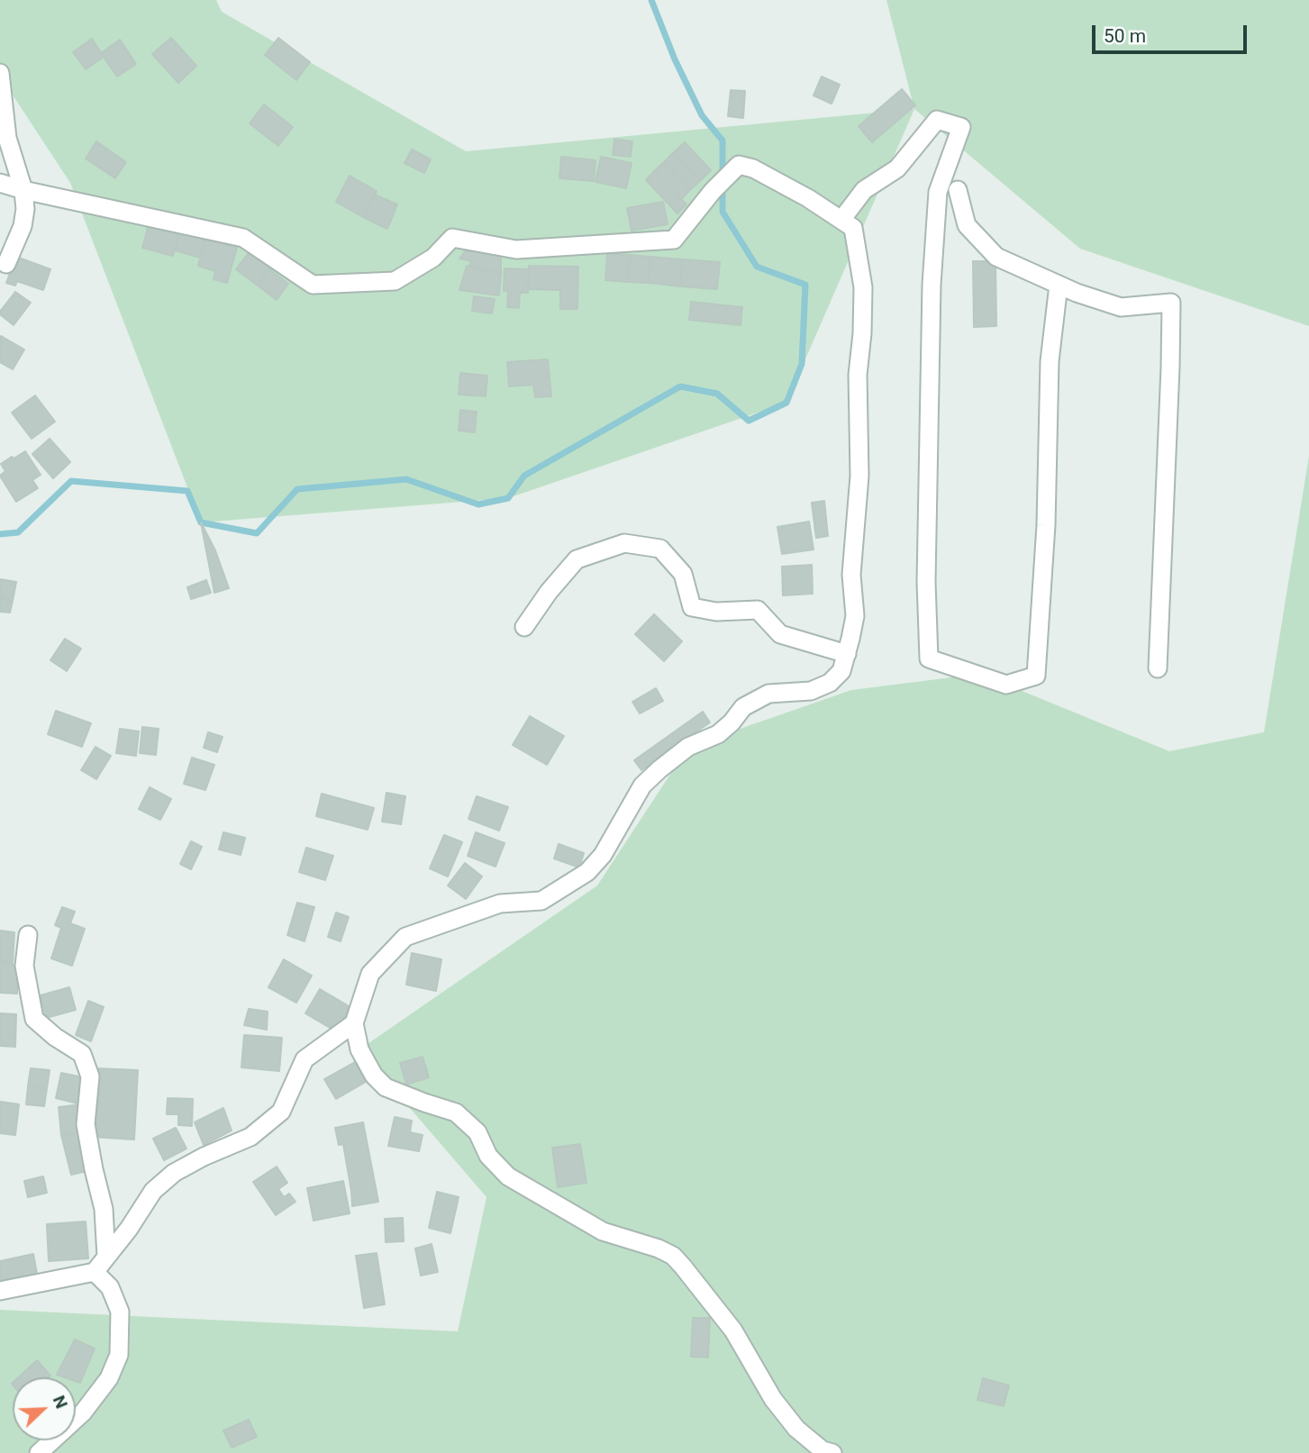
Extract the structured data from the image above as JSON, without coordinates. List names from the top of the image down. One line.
{"scale_bar":"50 m","north":"top right"}
